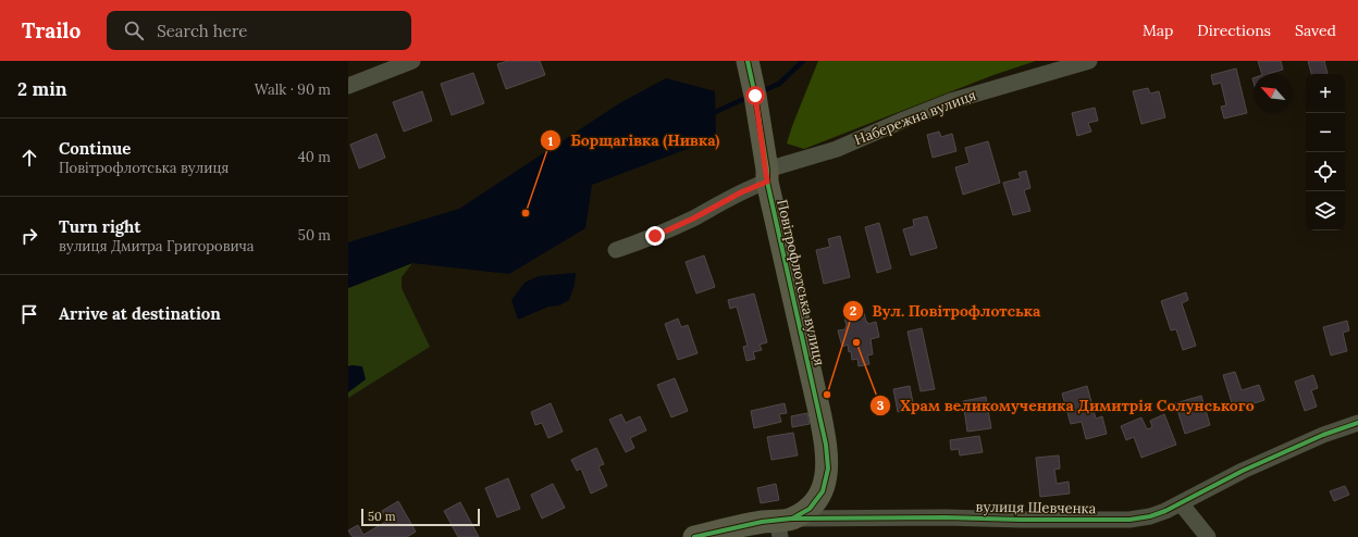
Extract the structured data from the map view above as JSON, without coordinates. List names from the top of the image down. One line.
{"streets":{"street":["Набережна вулиця","Повітрофлотська вулиця","вулиця Шевченка"]},"crossings":[["Набережна вулиця","Повітрофлотська вулиця"],["Повітрофлотська вулиця","вулиця Шевченка"]],"places":["Борщагівка (Нивка)","Храм великомученика Димитрія Солунського","Вул. Повітрофлотська"],"scale_bar":"50 m","north":"top left","page":{"header":"Trailo","search":"Search here","nav":["Map","Directions","Saved"],"heading":["2 min","Walk · 90 m"],"map_buttons":["+","−"],"list":[["Continue","Повітрофлотська вулиця","40 m"],["Turn right","вулиця Дмитра Григоровича","50 m"],"Arrive at destination"],"scale":"50 m"}}
